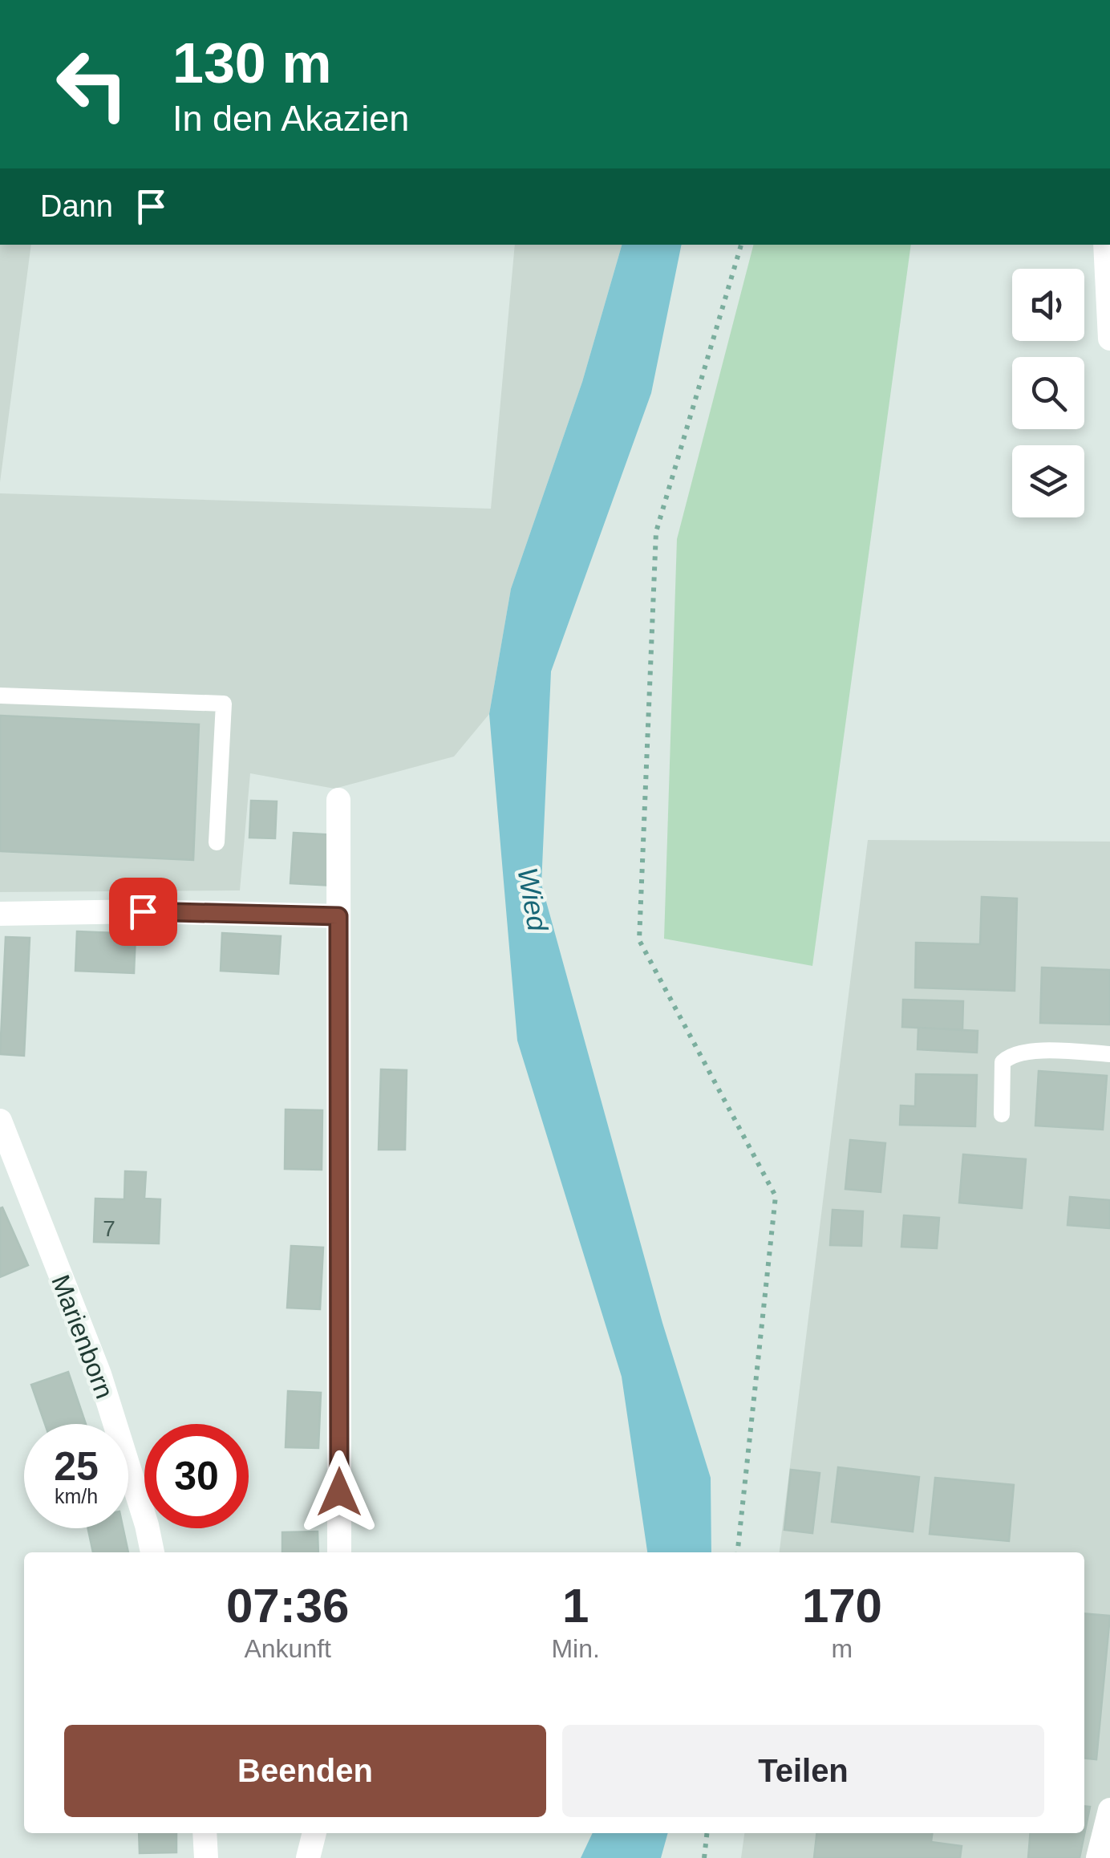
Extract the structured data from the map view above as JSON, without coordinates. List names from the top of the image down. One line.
{"streets":{"street":["Marienborn"]},"water":["Wied"],"house_numbers":["7"],"page":{"turn":["130 m","In den Akazien"],"then":"Dann","speed":"25 km/h","limit":"30","eta":["07:36","Ankunft","1","Min.","170","m"],"buttons":["Beenden","Teilen"]}}
